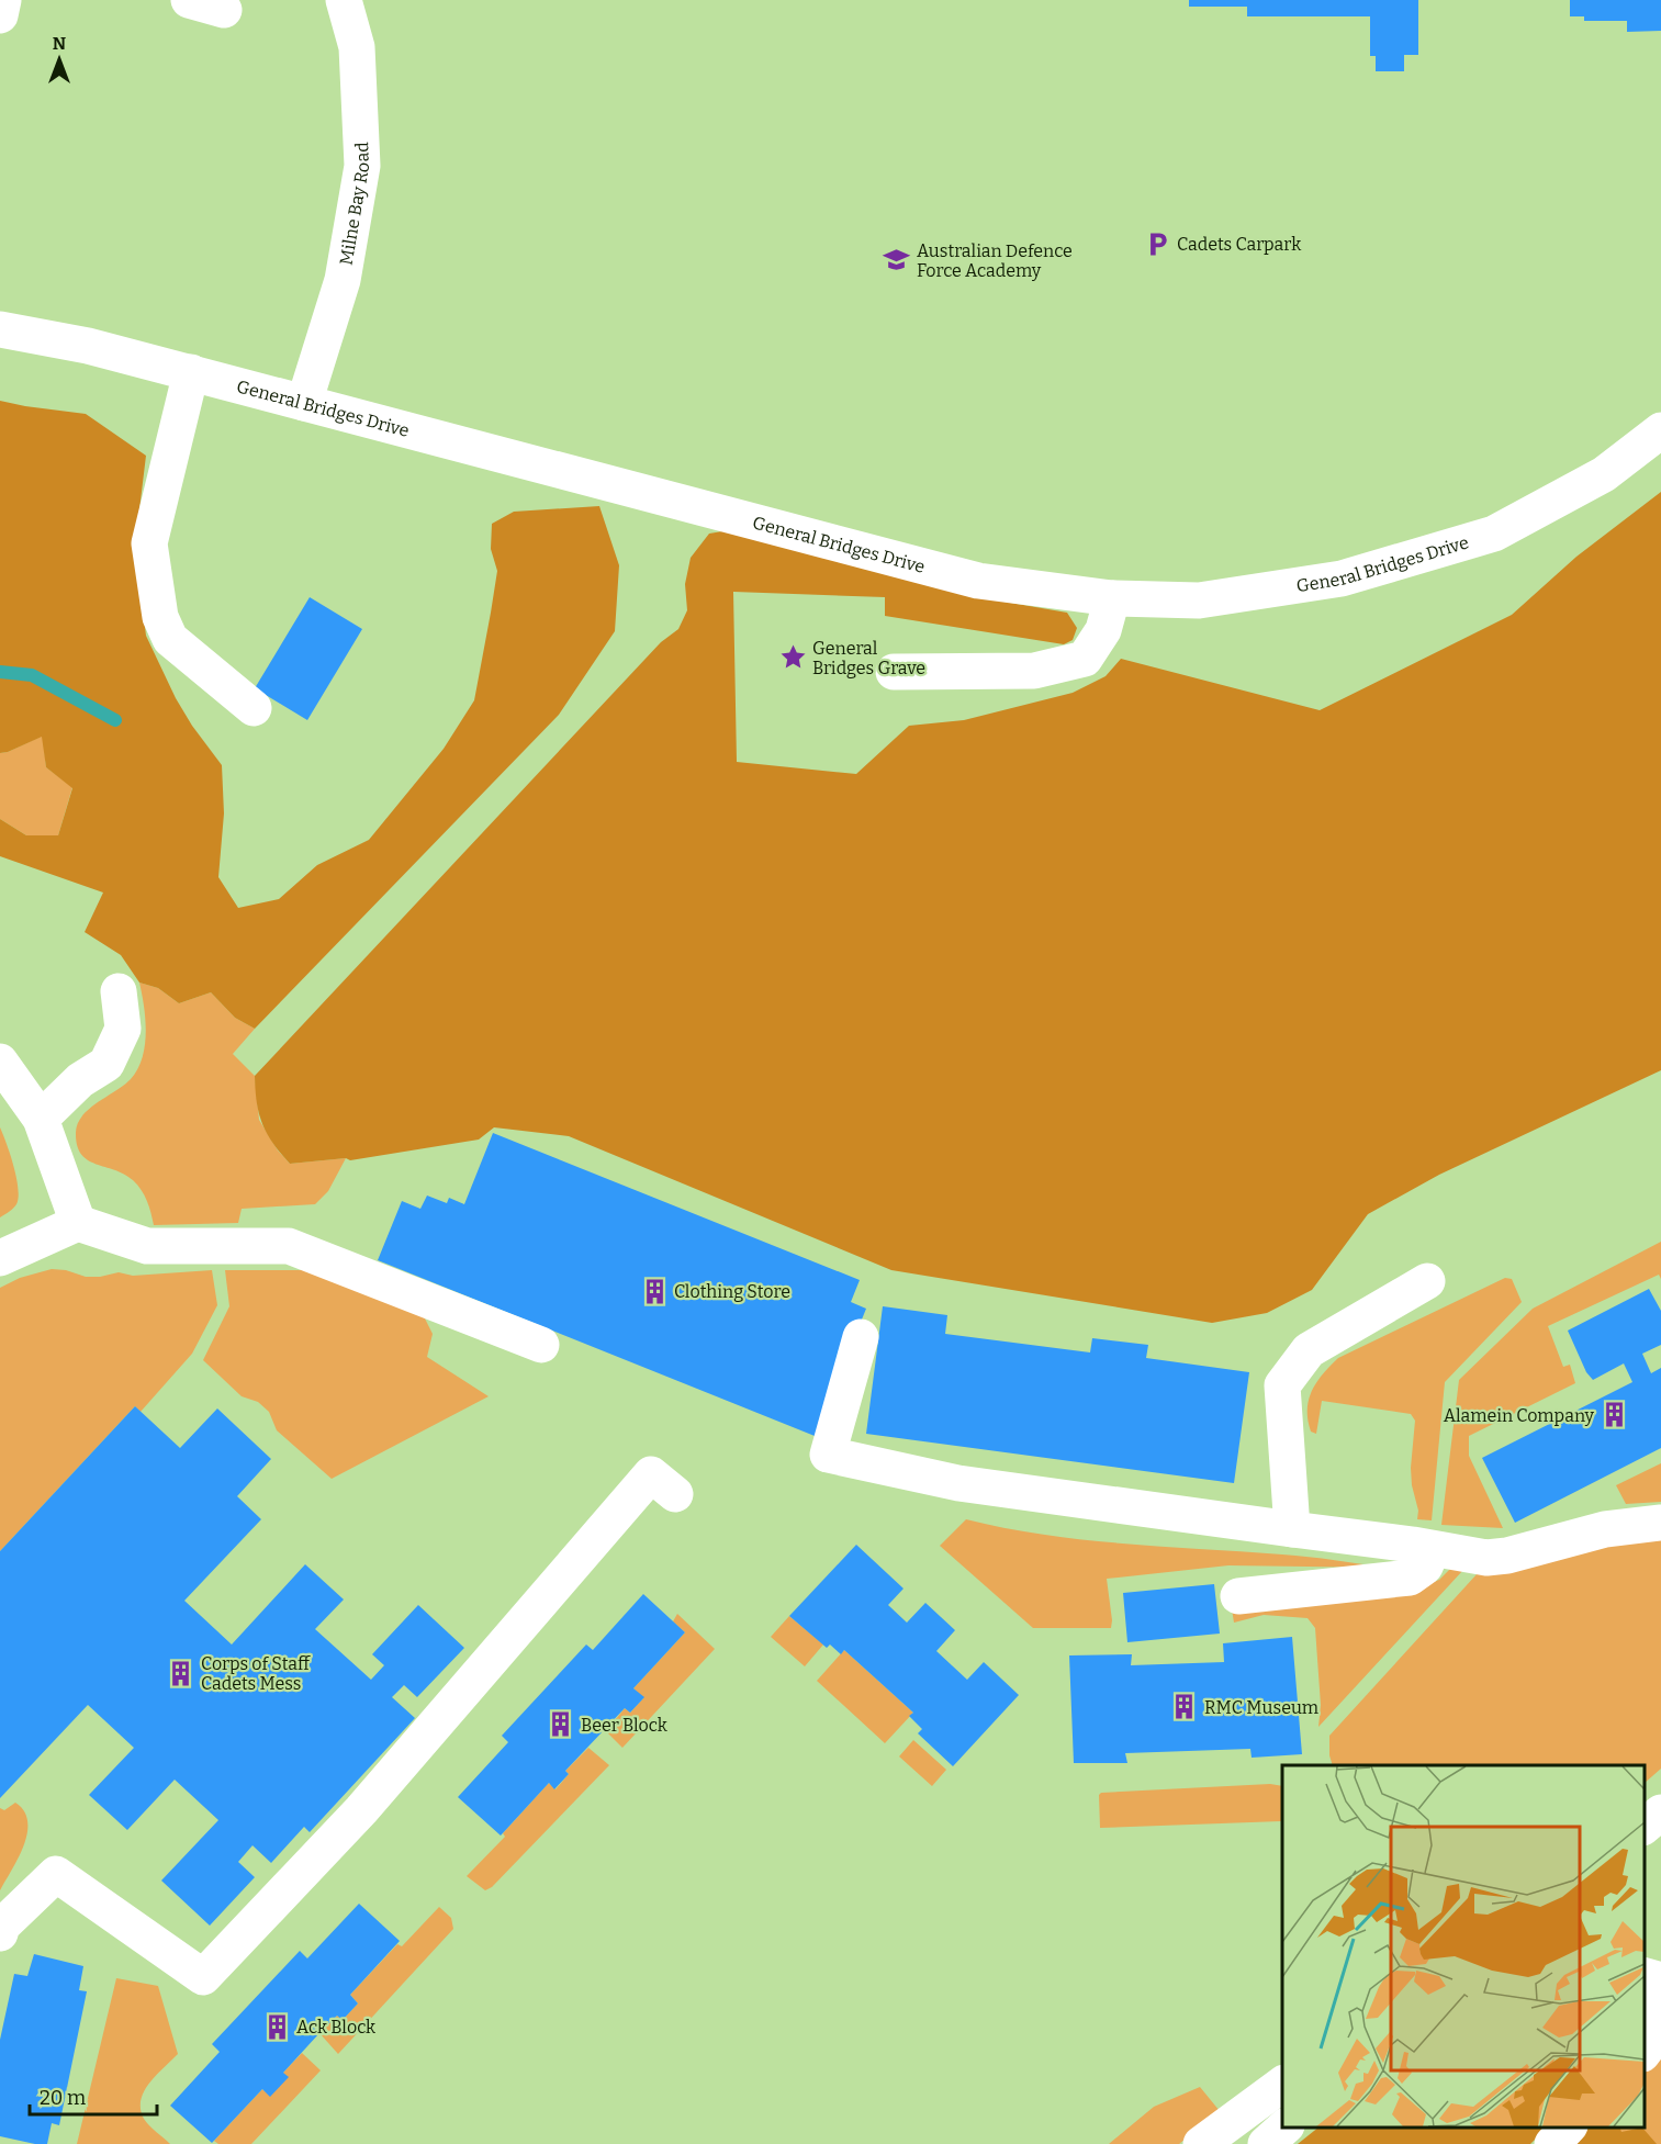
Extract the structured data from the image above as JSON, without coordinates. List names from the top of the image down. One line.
{"streets":{"street":["Milne Bay Road","General Bridges Drive"]},"crossings":[["Milne Bay Road","General Bridges Drive"]],"places":{"parking":["Cadets Carpark"],"school or university":["Australian Defence Force Academy"],"place":["General Bridges Grave"],"building":["Clothing Store","Alamein Company","Corps of Staff Cadets Mess","RMC Museum","Beer Block","Ack Block"]},"scale_bar":"20 m","north":"top"}
